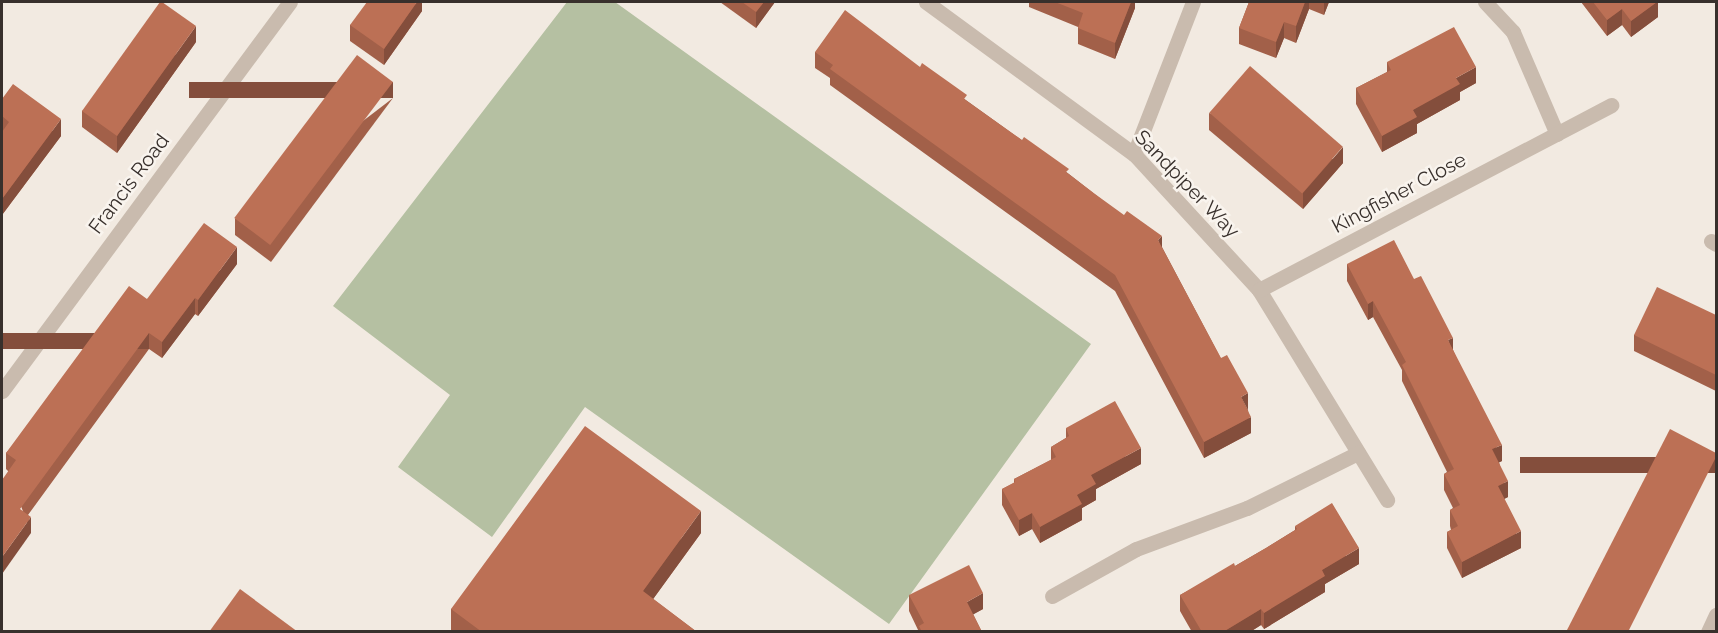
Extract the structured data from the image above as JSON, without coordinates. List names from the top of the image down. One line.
{"streets":{"street":["Francis Road","Sandpiper Way","Kingfisher Close"]},"crossings":[["Sandpiper Way","Kingfisher Close"]]}
